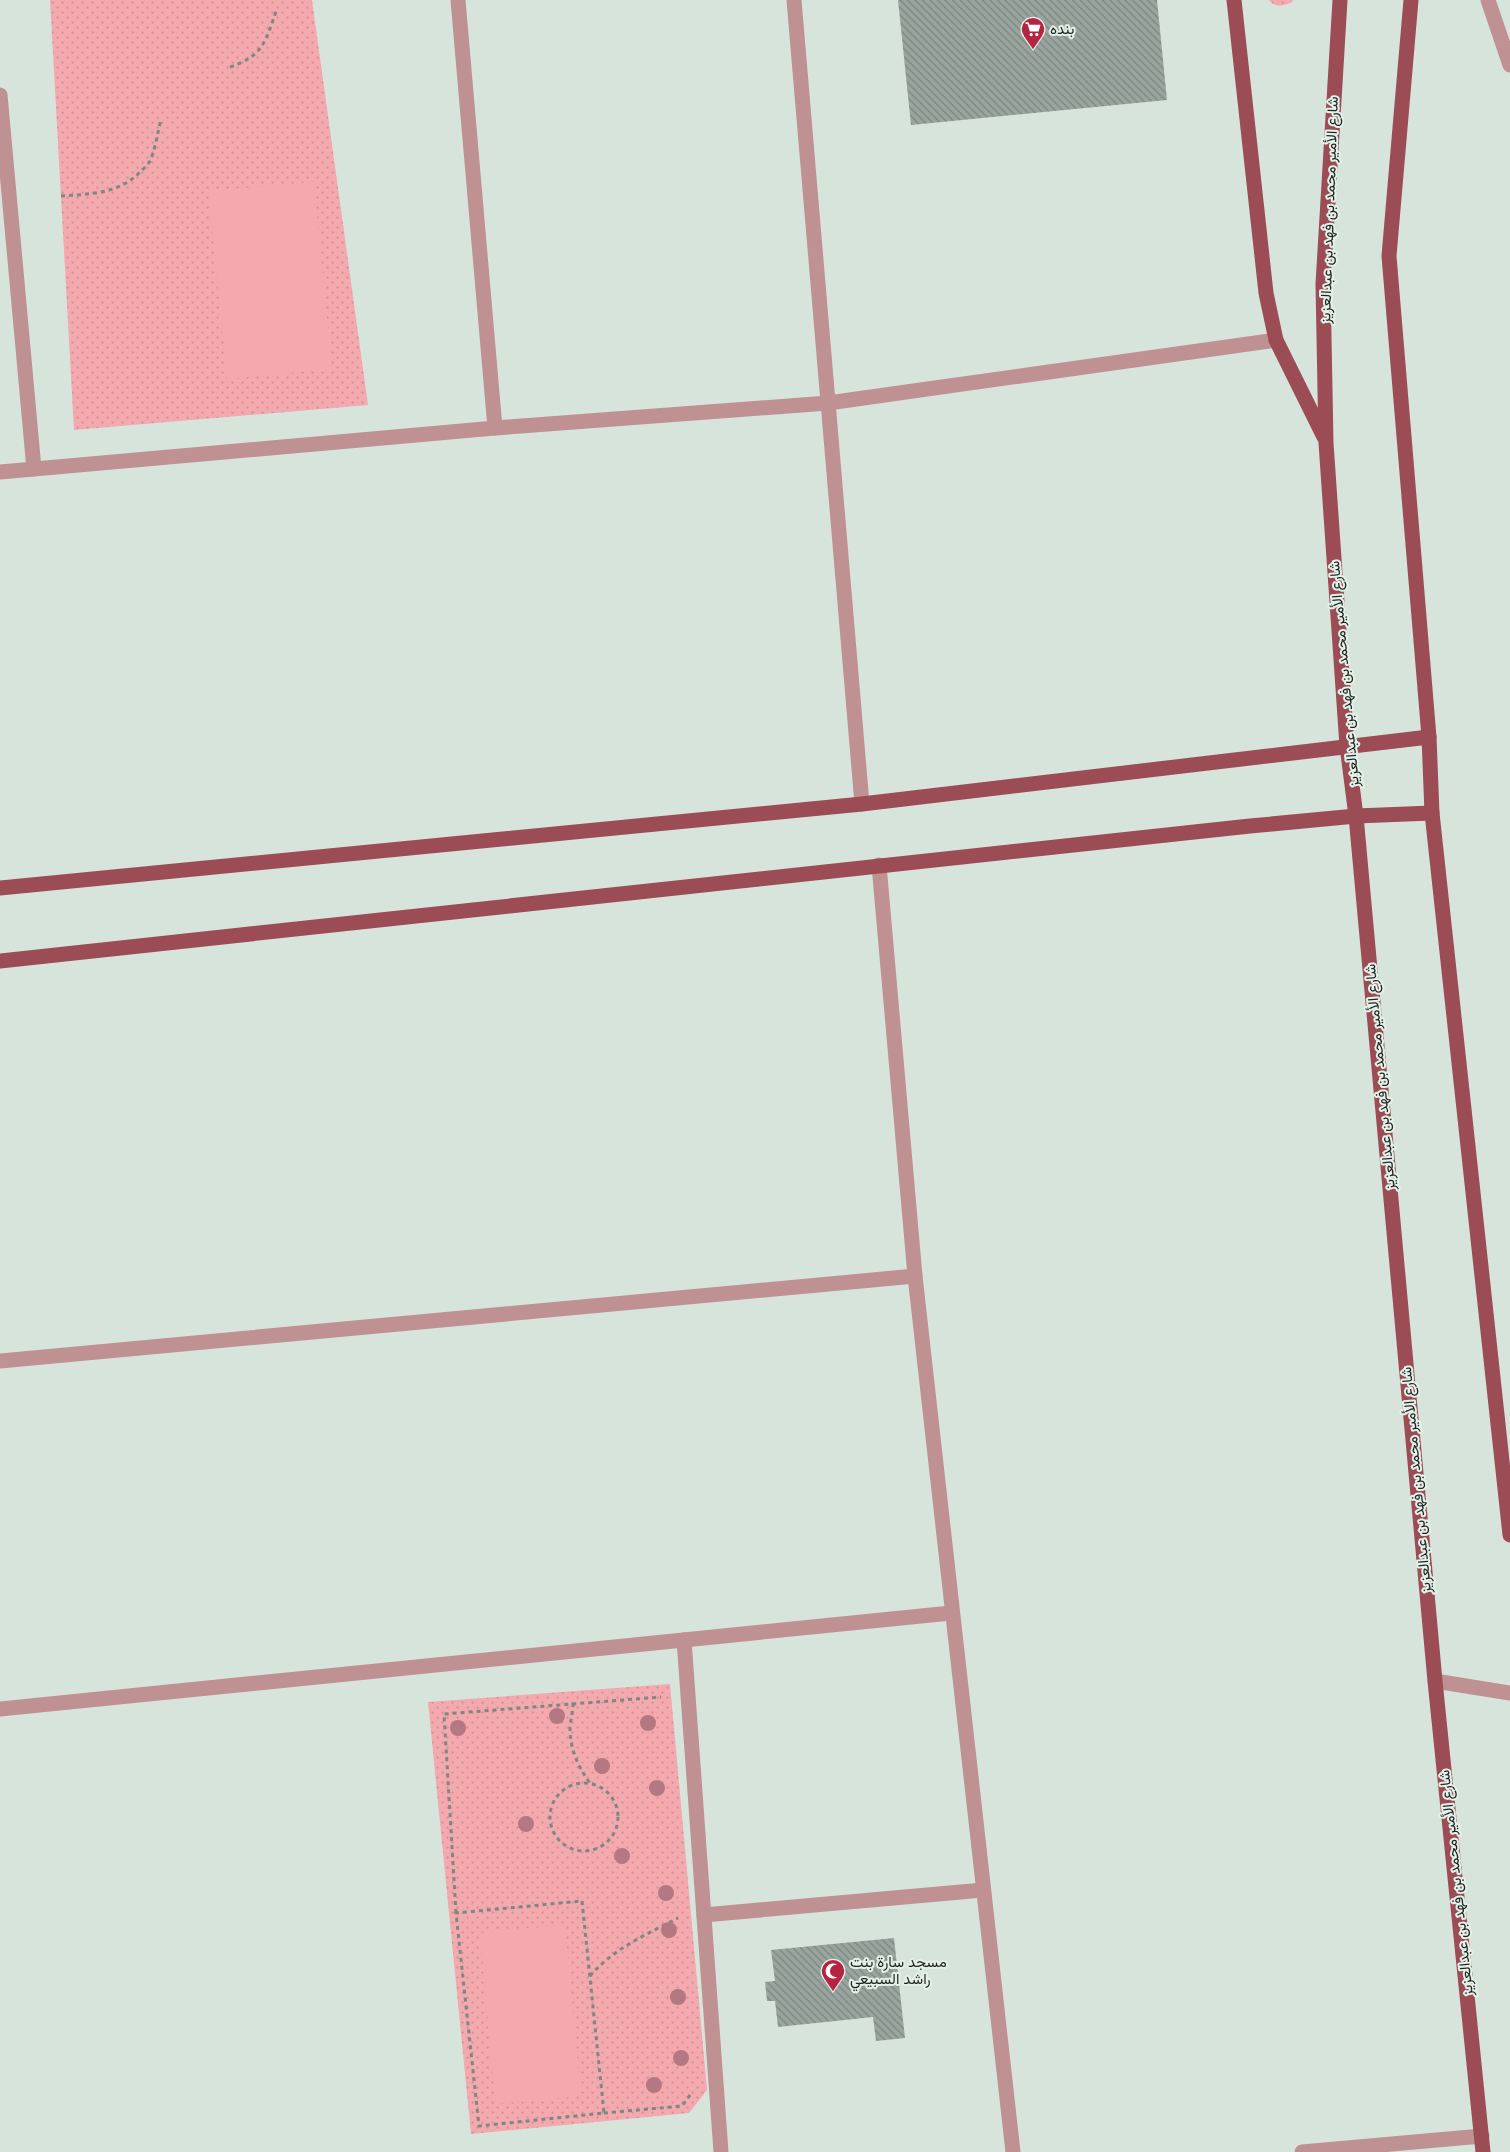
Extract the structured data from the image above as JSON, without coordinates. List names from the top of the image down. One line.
{"streets":{"main road":["شارع الأمير محمد بن فهد بن عبدالعزيز"]},"places":{"supermarket":["بنده"],"mosque":["مسجد سارة بنت راشد السبيعي"]}}
